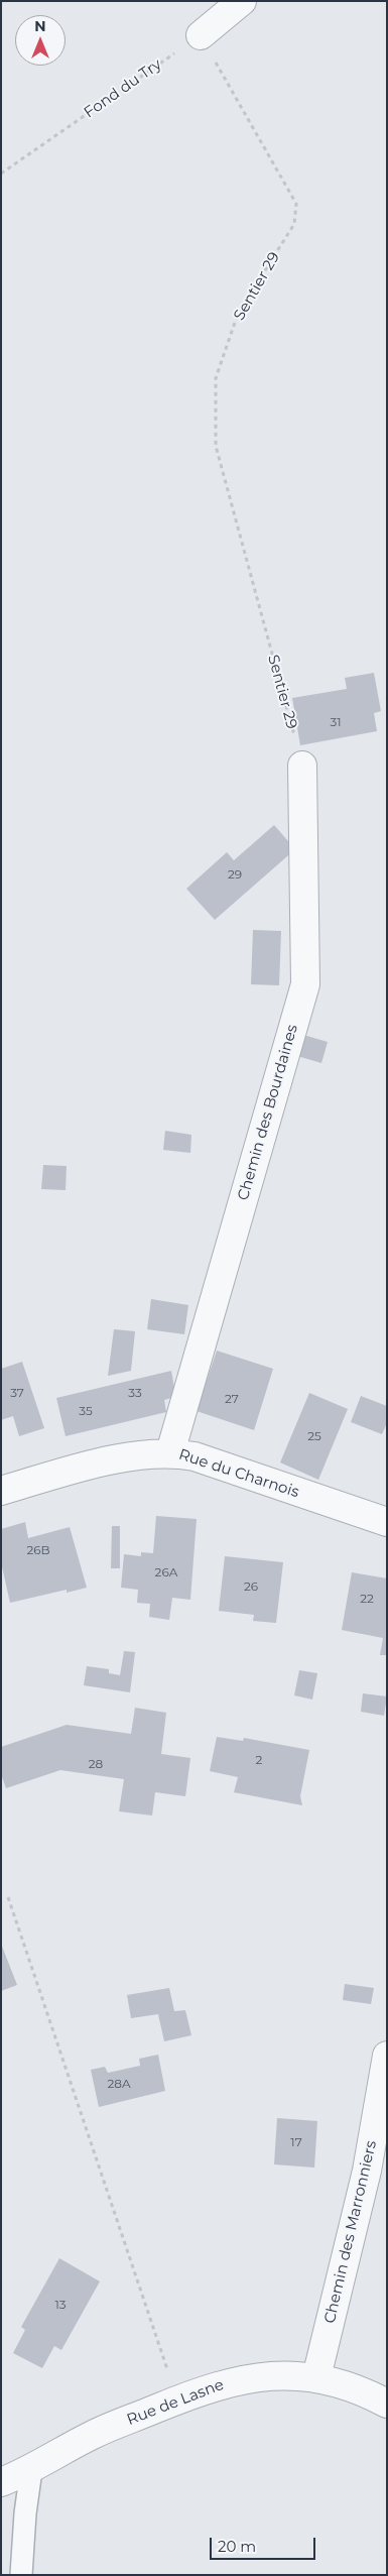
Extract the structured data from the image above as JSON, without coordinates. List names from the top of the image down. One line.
{"streets":{"street":["Chemin des Bourdaines","Rue du Charnois","Chemin des Marronniers","Rue de Lasne"],"path":["Fond du Try","Sentier 29"]},"crossings":[["Fond du Try","Sentier 29"],["Sentier 29","Chemin des Bourdaines"],["Chemin des Bourdaines","Rue du Charnois"],["Chemin des Marronniers","Rue de Lasne"]],"house_numbers":["31","29","37","33","27","35","25","26B","26A","26","22","2","28","28A","17","13"],"scale_bar":"20 m","north":"top"}
